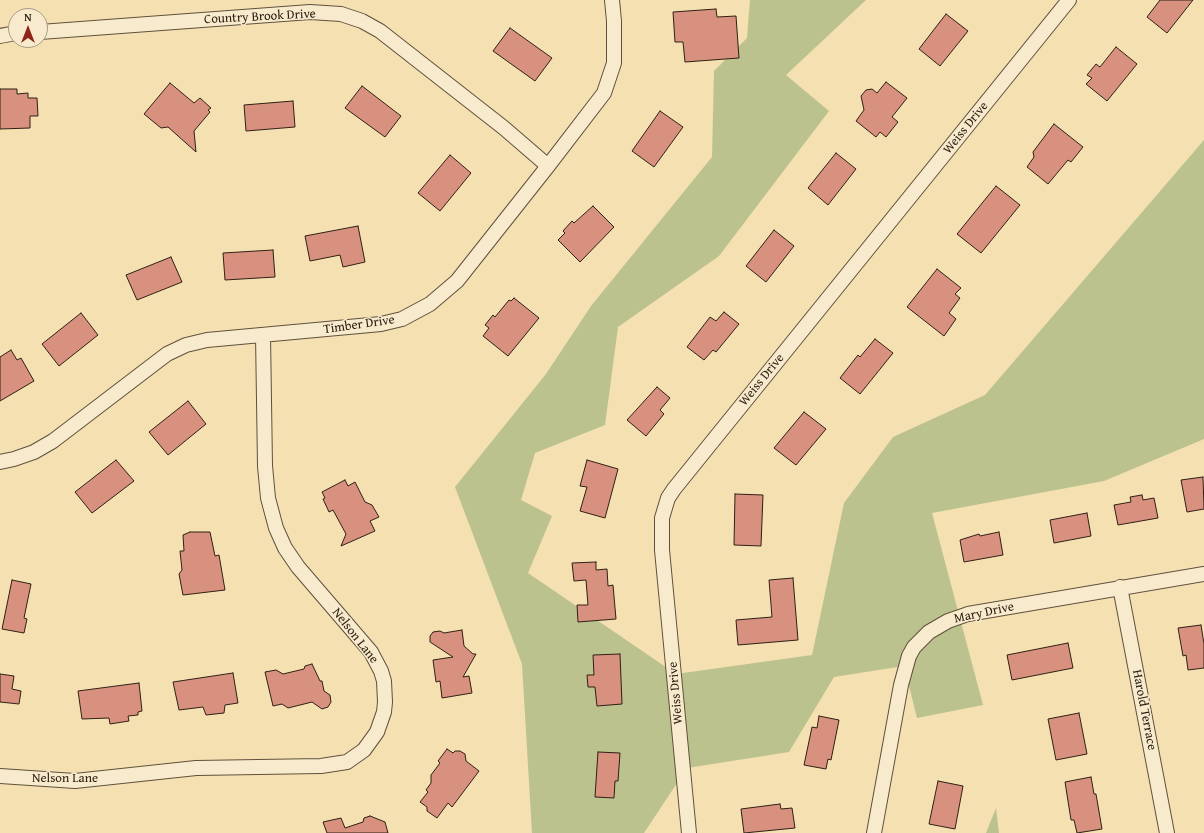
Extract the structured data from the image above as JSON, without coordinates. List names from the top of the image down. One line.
{"streets":{"street":["Country Brook Drive","Weiss Drive","Timber Drive","Mary Drive","Nelson Lane","Harold Terrace"]},"crossings":[["Country Brook Drive","Timber Drive"],["Timber Drive","Nelson Lane"],["Mary Drive","Harold Terrace"]],"north":"top"}
